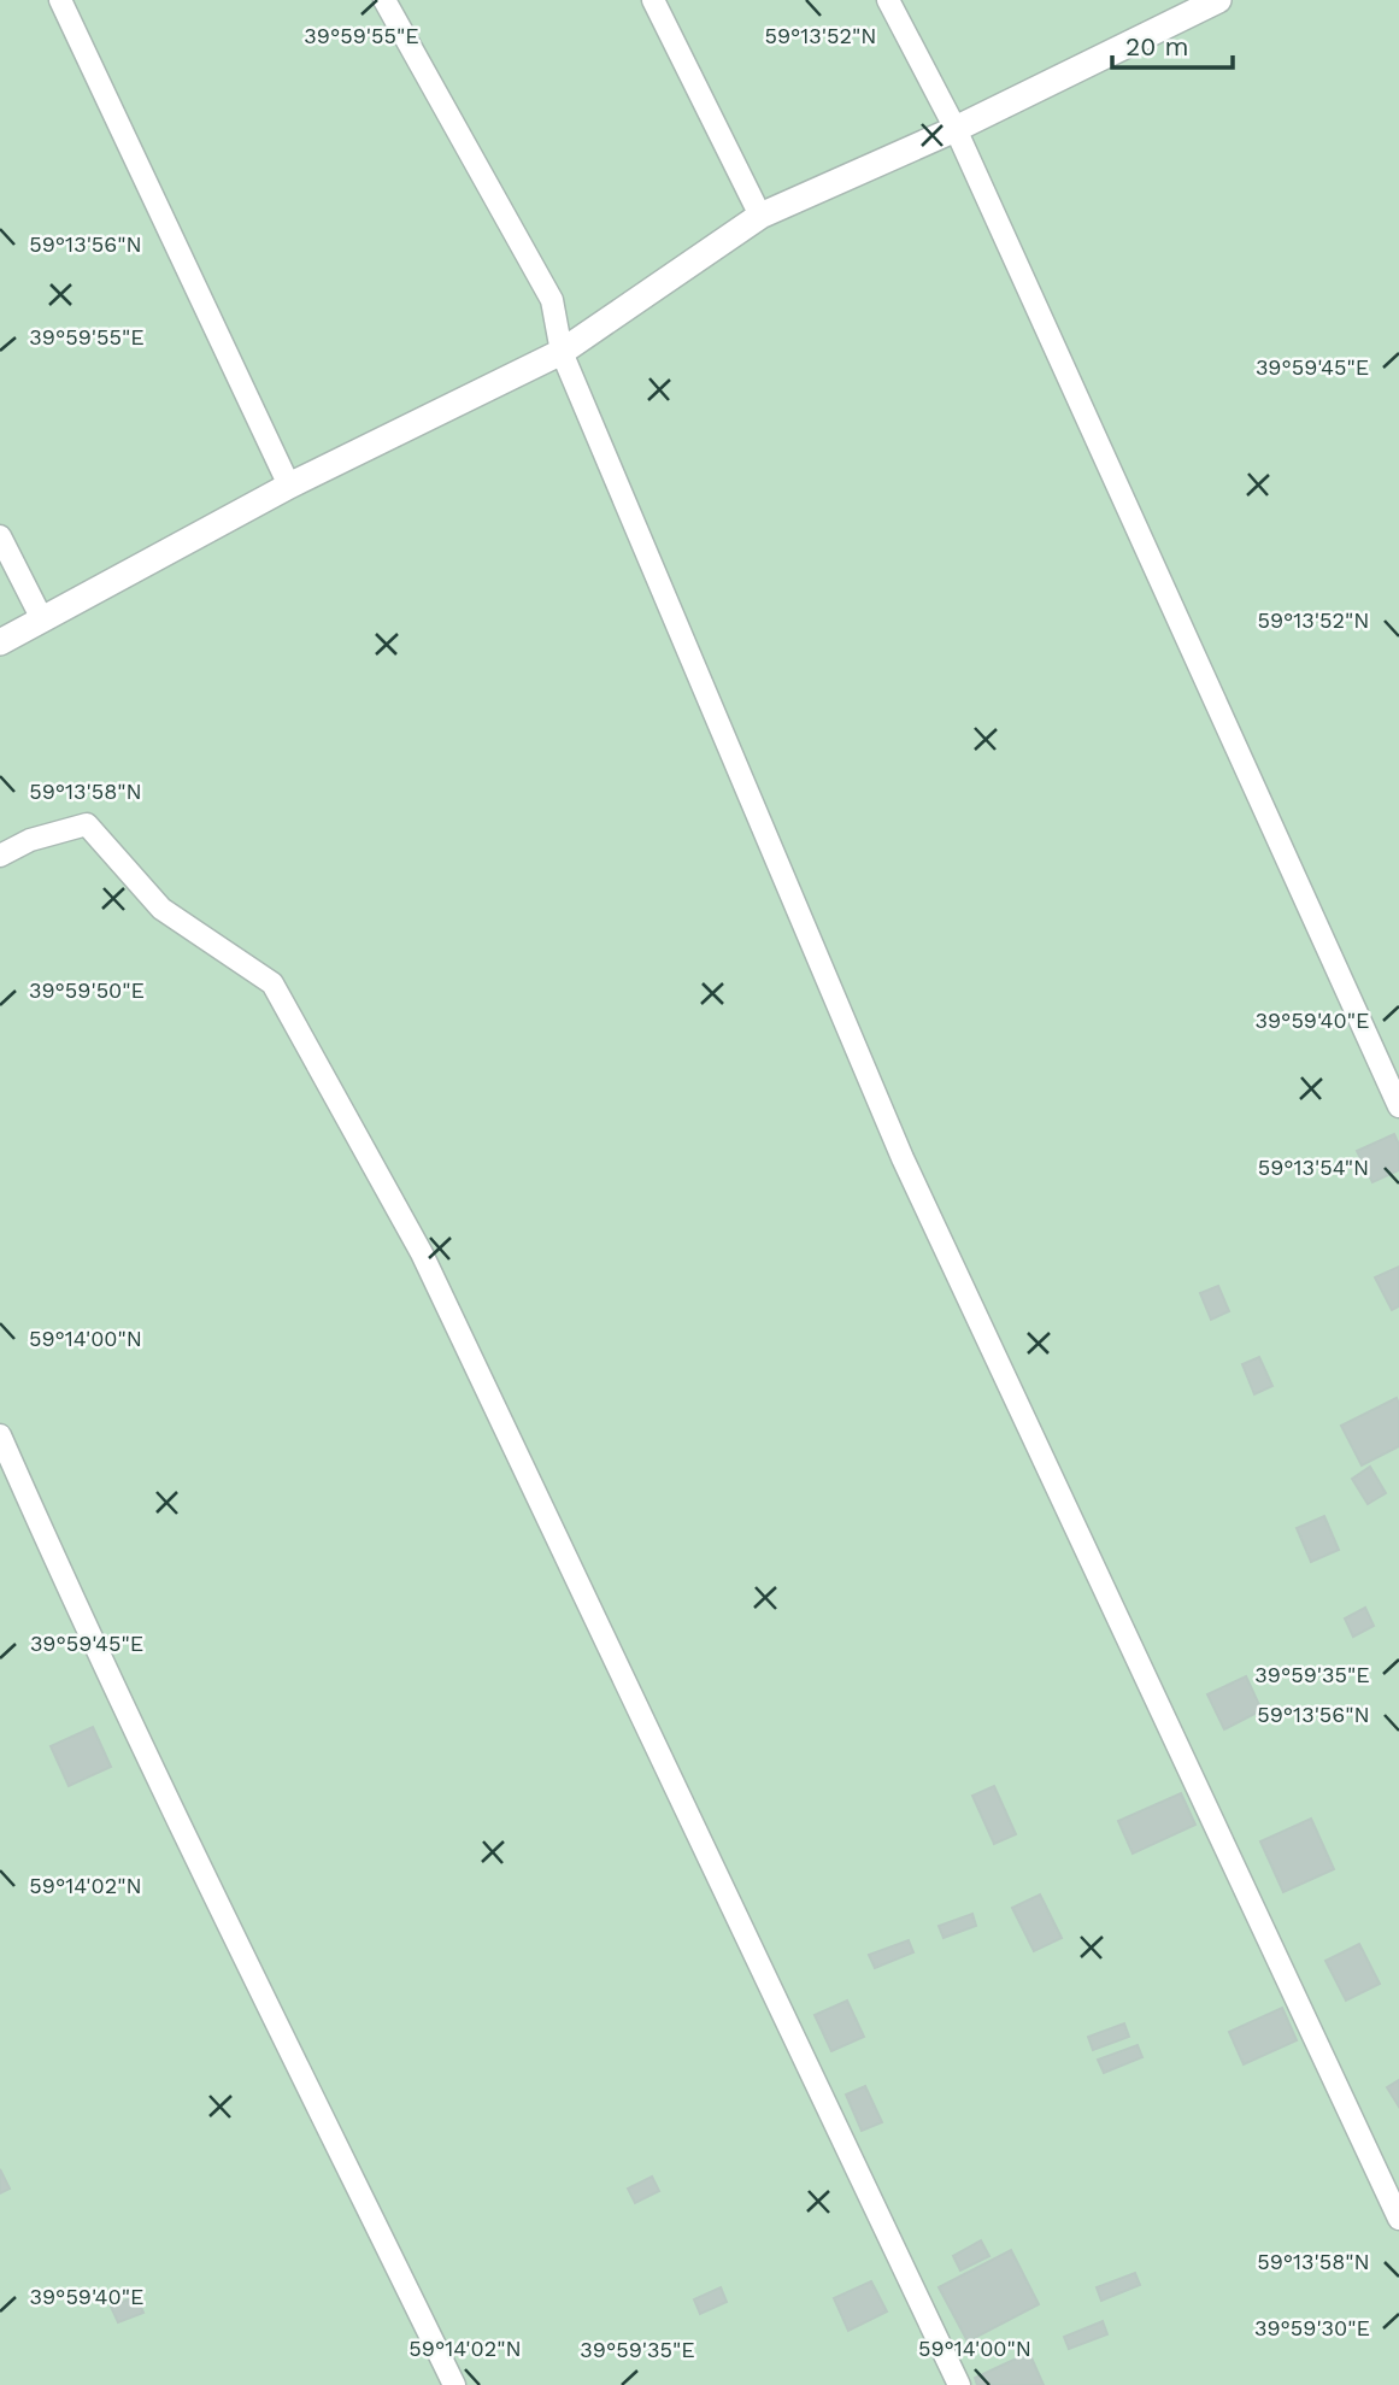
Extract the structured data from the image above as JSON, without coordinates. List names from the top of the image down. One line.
{"scale_bar":"20 m","coordinates":["39°59'55\"E","59°13'52\"N","59°13'56\"N","39°59'45\"E","59°13'58\"N","39°59'50\"E","39°59'40\"E","59°13'54\"N","59°14'00\"N","39°59'35\"E","59°14'02\"N","39°59'30\"E"]}
